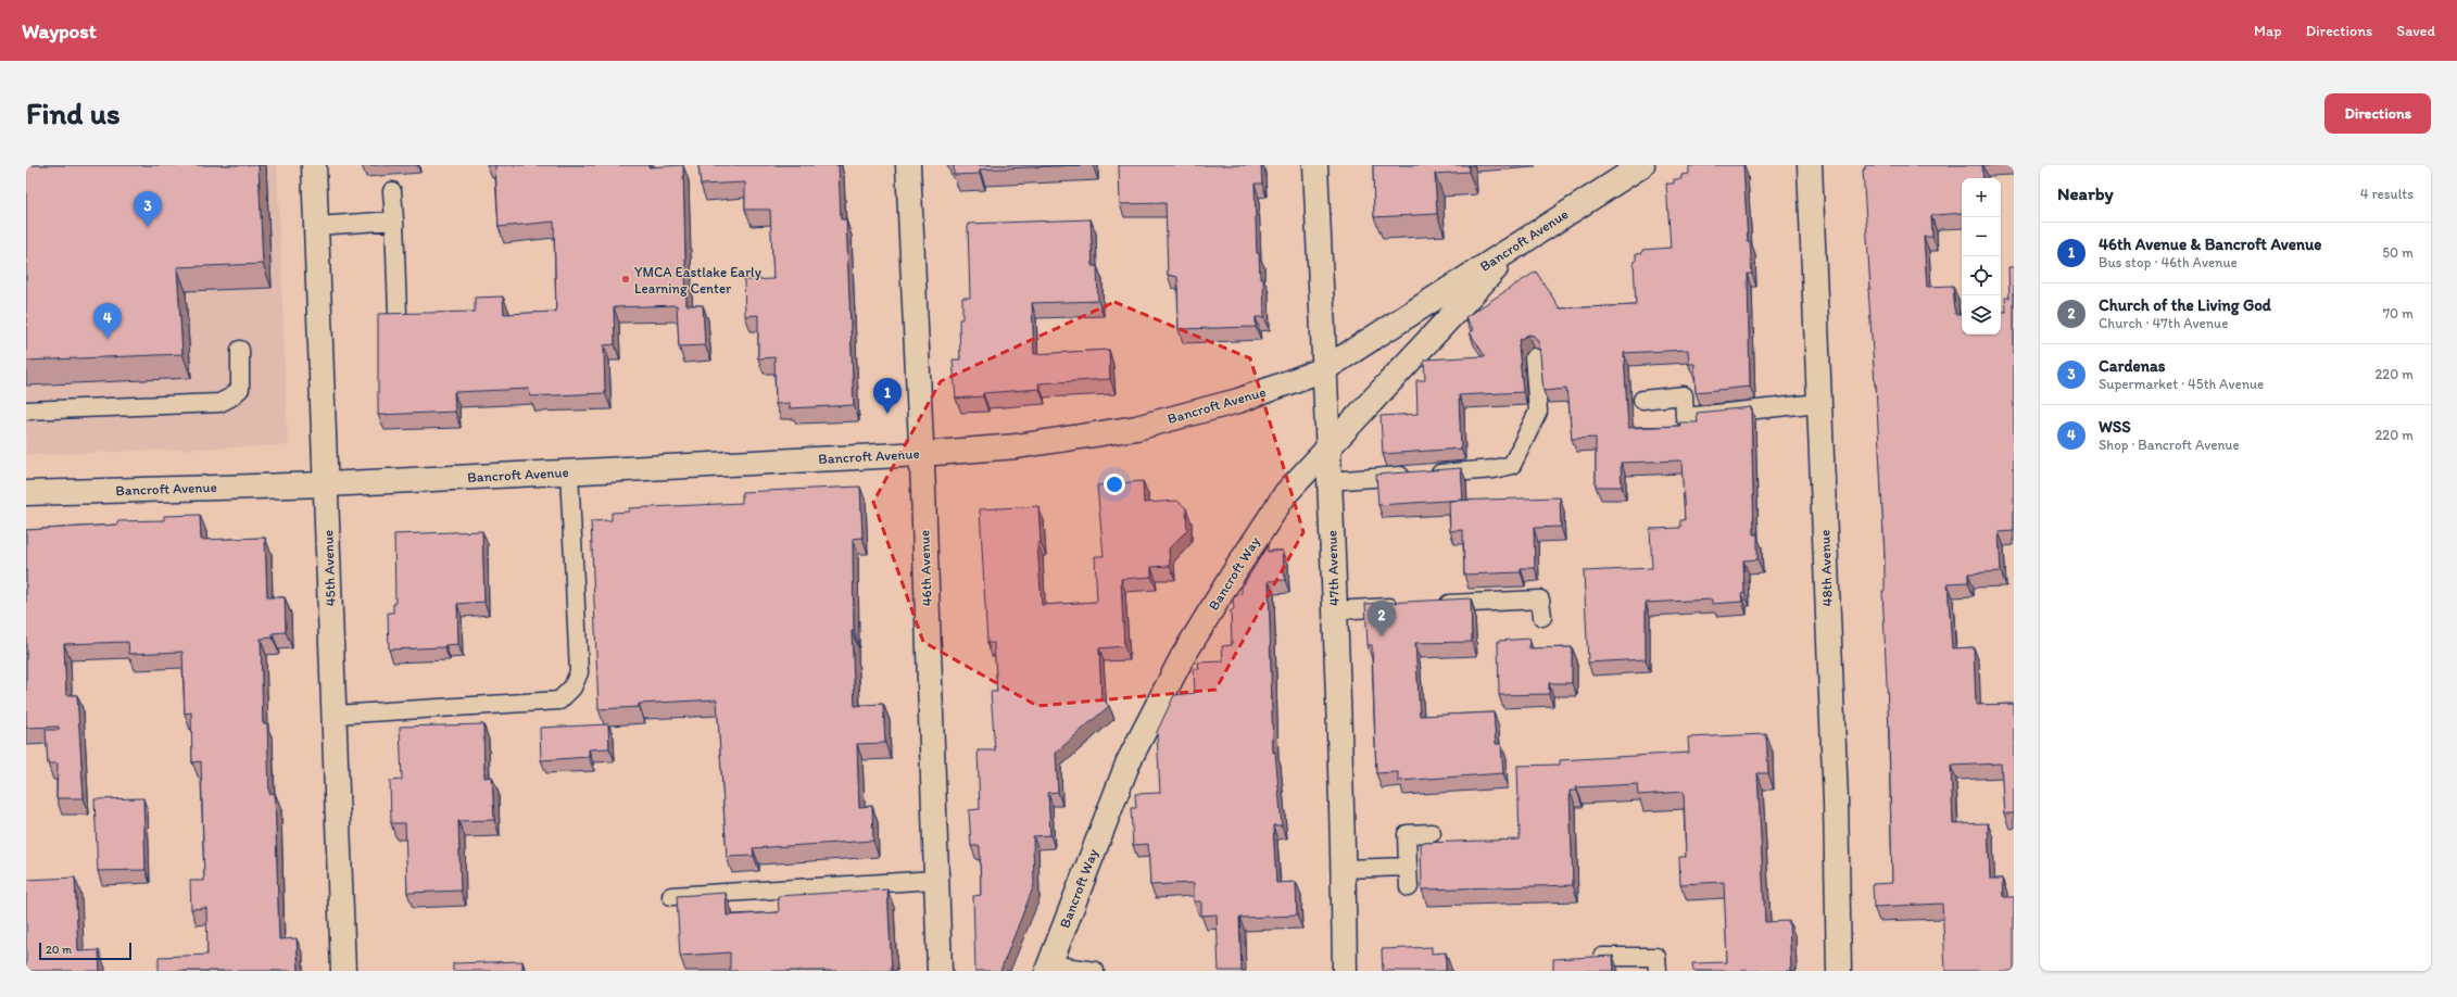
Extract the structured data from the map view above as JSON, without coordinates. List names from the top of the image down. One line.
{"streets":{"street":["Bancroft Avenue","45th Avenue","46th Avenue","47th Avenue","48th Avenue","Bancroft Way"]},"crossings":[["Bancroft Avenue","45th Avenue"],["Bancroft Avenue","46th Avenue"],["Bancroft Avenue","47th Avenue"],["Bancroft Avenue","Bancroft Way"],["47th Avenue","Bancroft Way"]],"places":["YMCA Eastlake Early Learning Center"],"scale_bar":"20 m","page":{"header":"Waypost","nav":["Map","Directions","Saved"],"buttons":"Directions","title":"Find us","heading":["Nearby","4 results"],"map_buttons":["+","−"],"pins":["3","4","1","2"],"list":[{"mark":"1","name":"46th Avenue & Bancroft Avenue","note":"Bus stop · 46th Avenue","value":"50 m"},{"mark":"2","name":"Church of the Living God","note":"Church · 47th Avenue","value":"70 m"},{"mark":"3","name":"Cardenas","note":"Supermarket · 45th Avenue","value":"220 m"},{"mark":"4","name":"WSS","note":"Shop · Bancroft Avenue","value":"220 m"}],"scale":"20 m"}}
